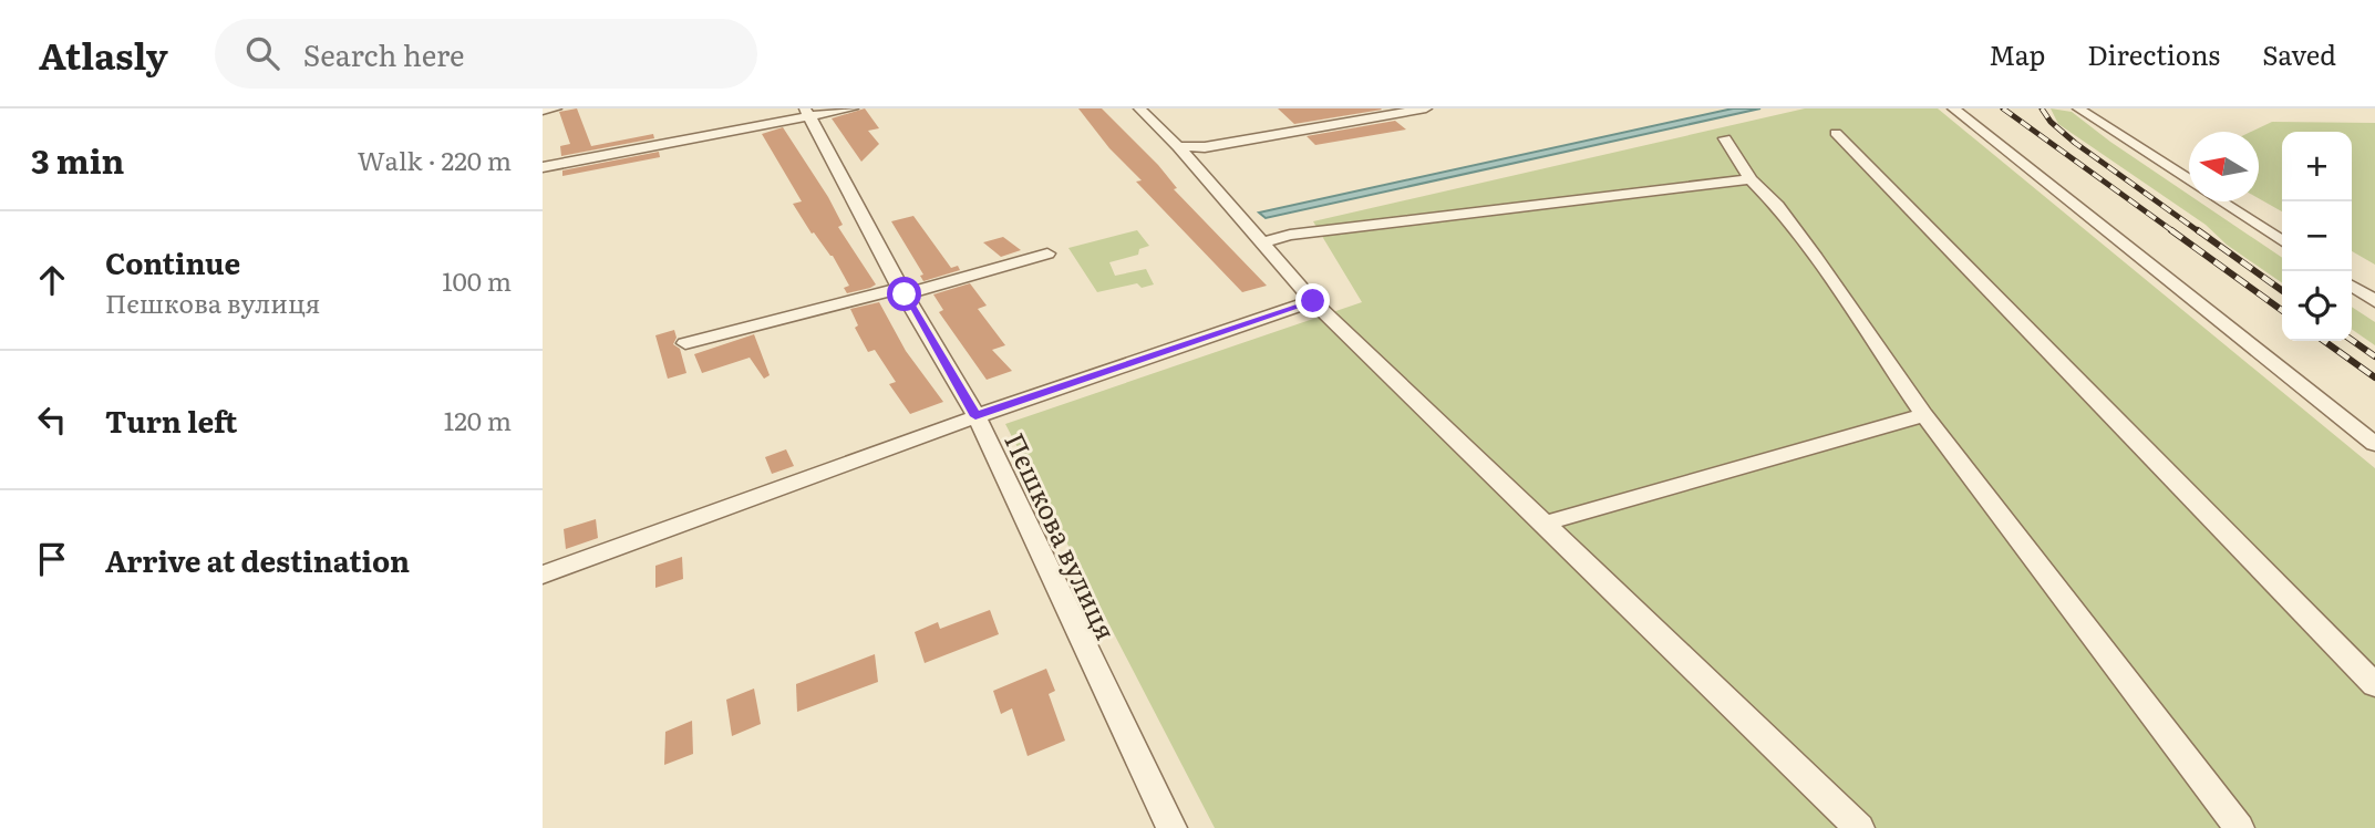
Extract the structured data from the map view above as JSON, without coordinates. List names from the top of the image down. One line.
{"streets":{"street":["Пєшкова вулиця"]},"north":"left","page":{"header":"Atlasly","search":"Search here","nav":["Map","Directions","Saved"],"heading":["3 min","Walk · 220 m"],"map_buttons":["+","−"],"list":[["Continue","Пєшкова вулиця","100 m"],["Turn left","120 m"],"Arrive at destination"]}}
